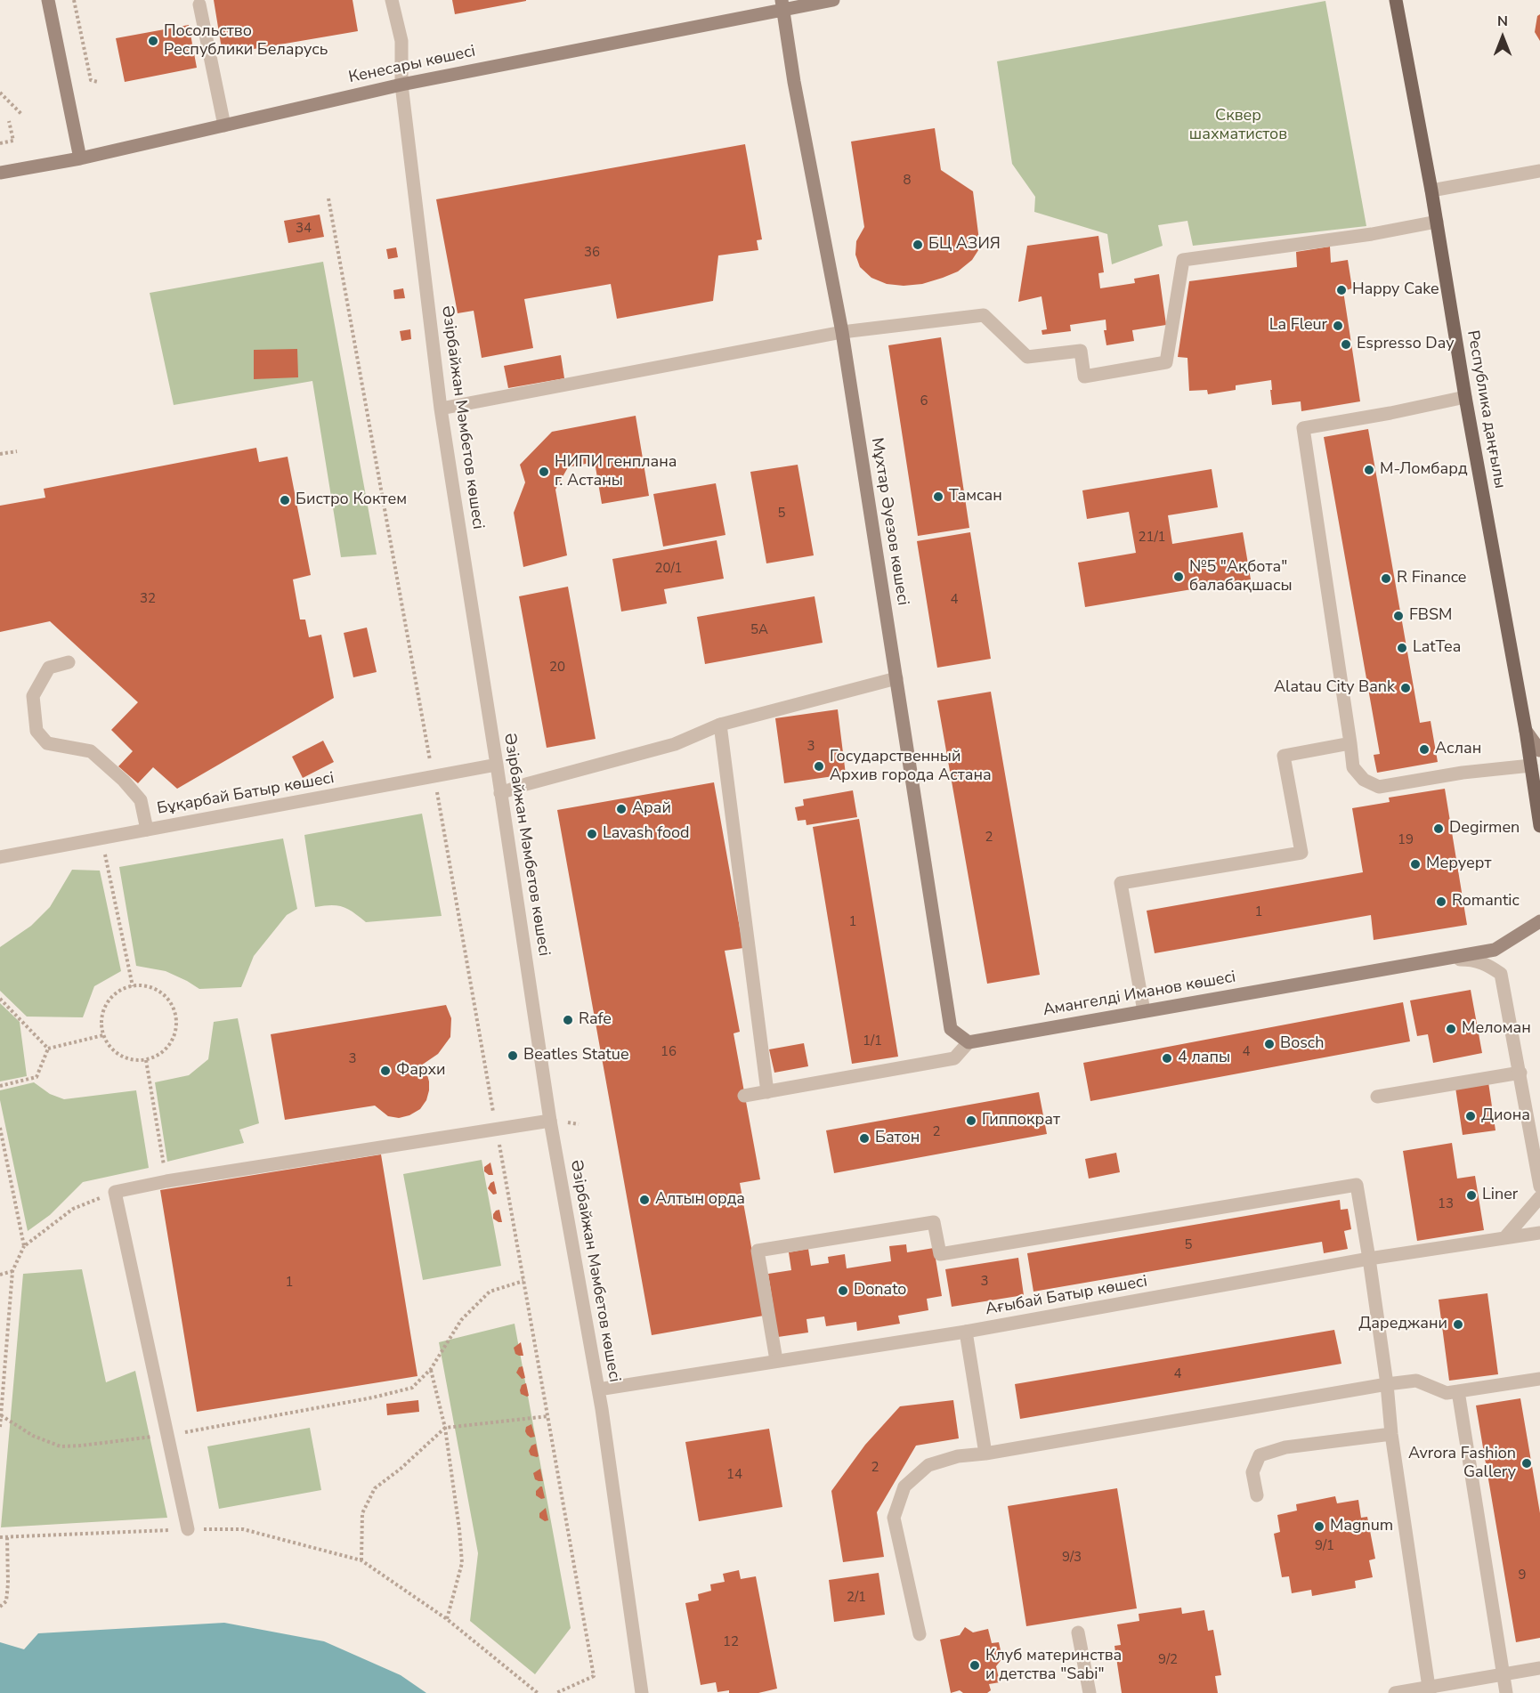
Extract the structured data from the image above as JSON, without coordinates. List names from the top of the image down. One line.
{"streets":{"main road":["Республика даңғылы"],"street":["Кенесары көшесі","Әзірбайжан Мәмбетов көшесі","Мұхтар Әуезов көшесі","Бұқарбай Батыр көшесі","Амангелді Иманов көшесі","Ағыбай Батыр көшесі"]},"crossings":[["Кенесары көшесі","Әзірбайжан Мәмбетов көшесі"],["Кенесары көшесі","Мұхтар Әуезов көшесі"],["Әзірбайжан Мәмбетов көшесі","Бұқарбай Батыр көшесі"],["Әзірбайжан Мәмбетов көшесі","Ағыбай Батыр көшесі"],["Мұхтар Әуезов көшесі","Амангелді Иманов көшесі"]],"parks":["Сквер шахматистов"],"places":["Посольство Республики Беларусь","БЦ АЗИЯ","Happy Cake","La Fleur","Espresso Day","М-Ломбард","НИПИ генплана г. Астаны","Тамсан","Бистро Коктем","№5 \"Ақбота\" балабақшасы","R Finance","FBSM","LatTea","Alatau City Bank","Аслан","Государственный Архив города Астана","Арай","Degirmen","Lavash food","Меруерт","Romantic","Rafe","Меломан","Bosch","Beatles Statue","4 лапы","Фархи","Диона","Гиппократ","Батон","Liner","Алтын орда","Donato","Дареджани","Avrora Fashion Gallery","Magnum","Клуб материнства и детства \"Sabi\""],"house_numbers":["8","34","36","6","5","21/1","20/1","32","4","5А","20","3","2","19","1","1","1/1","16","4","3","2","13","5","3","1","4","2","14","9/1","9/3","9","2/1","12","9/2"],"north":"top"}
